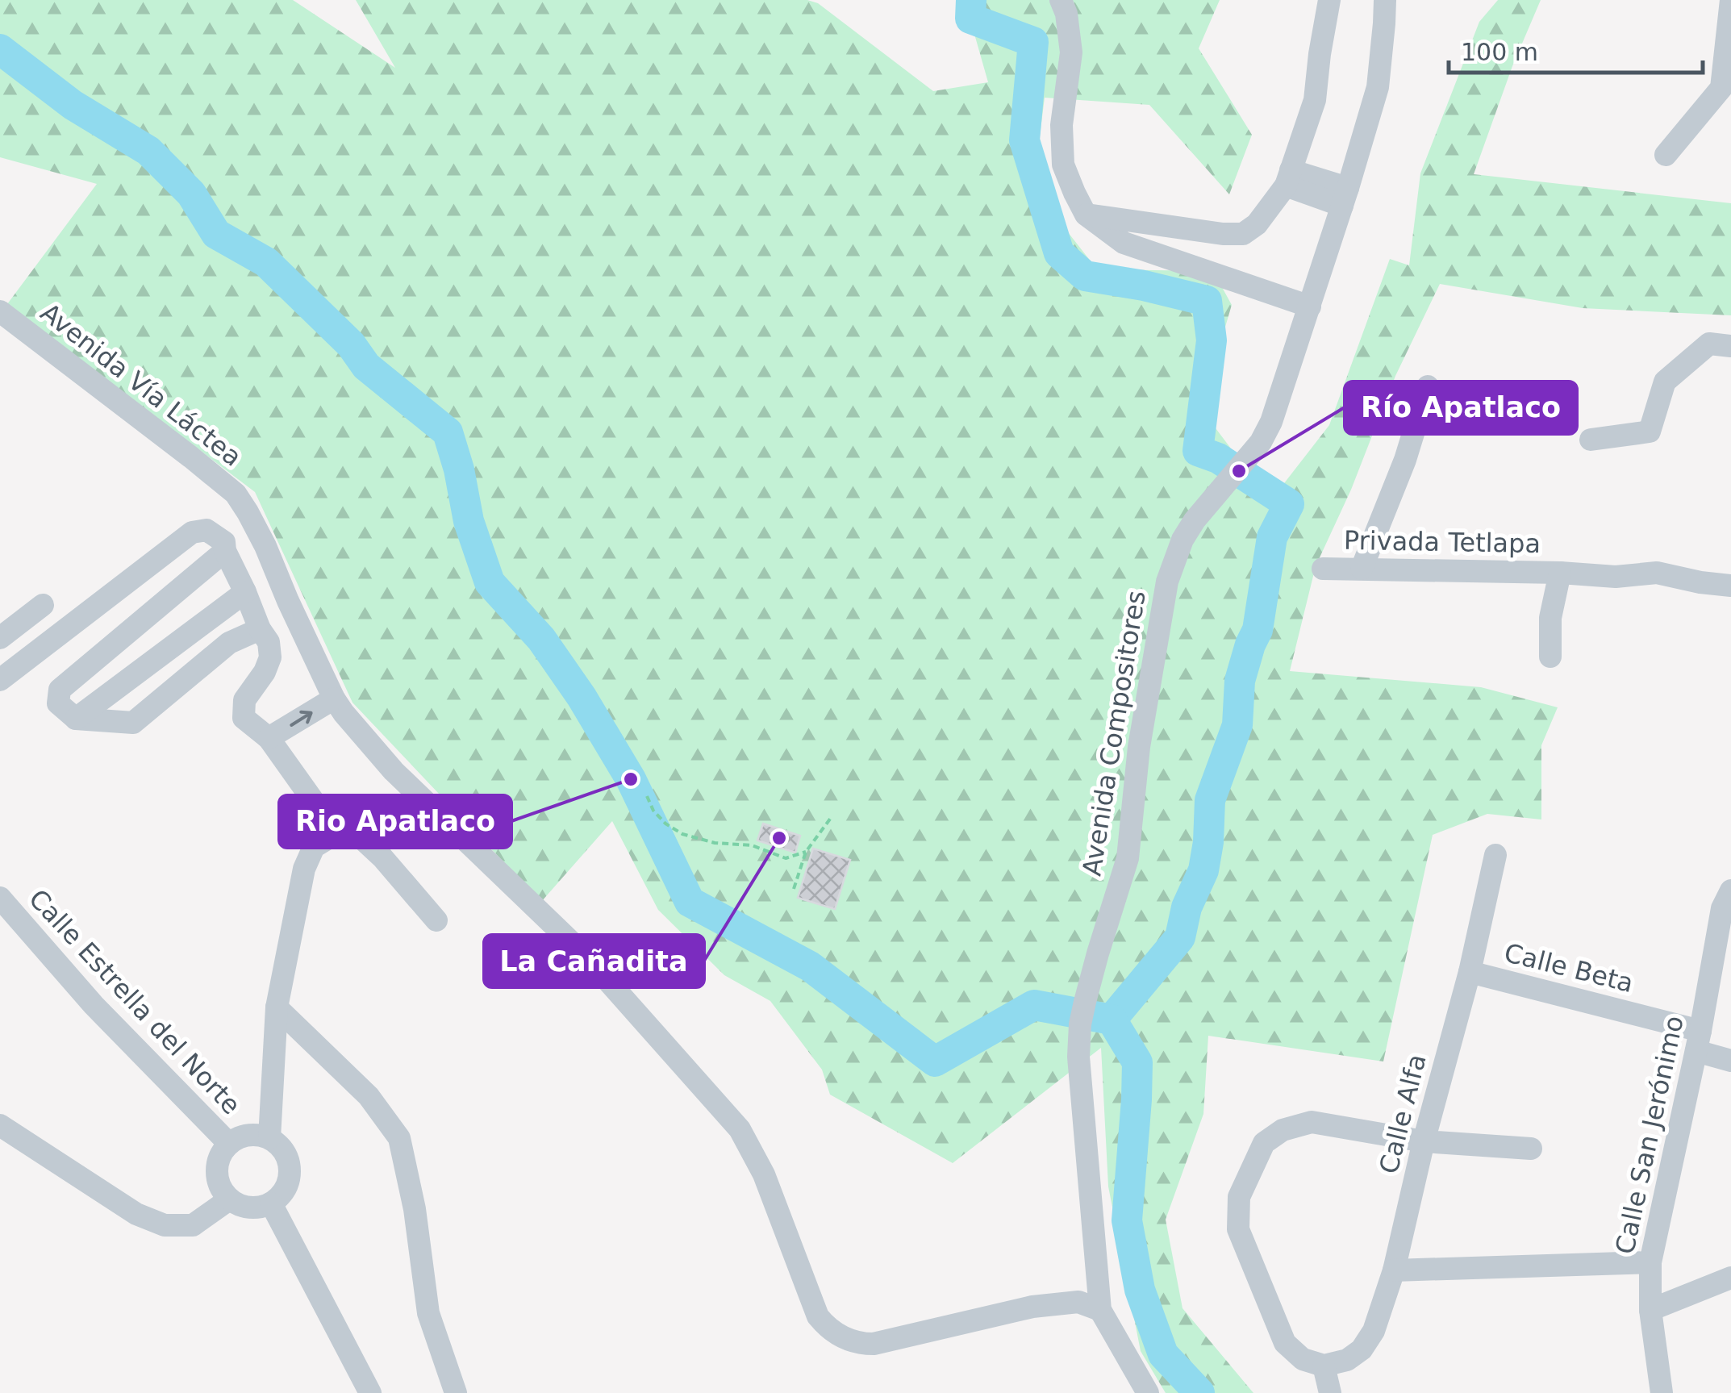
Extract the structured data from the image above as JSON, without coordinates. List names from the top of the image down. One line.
{"streets":{"street":["Avenida Vía Láctea","Privada Tetlapa","Avenida Compositores","Calle Beta","Calle Estrella del Norte","Calle Alfa","Calle San Jerónimo"]},"crossings":[["Avenida Vía Láctea","Avenida Compositores"],["Calle Beta","Calle Alfa"],["Calle Beta","Calle San Jerónimo"]],"places":["Río Apatlaco","Rio Apatlaco","La Cañadita"],"scale_bar":"100 m"}
